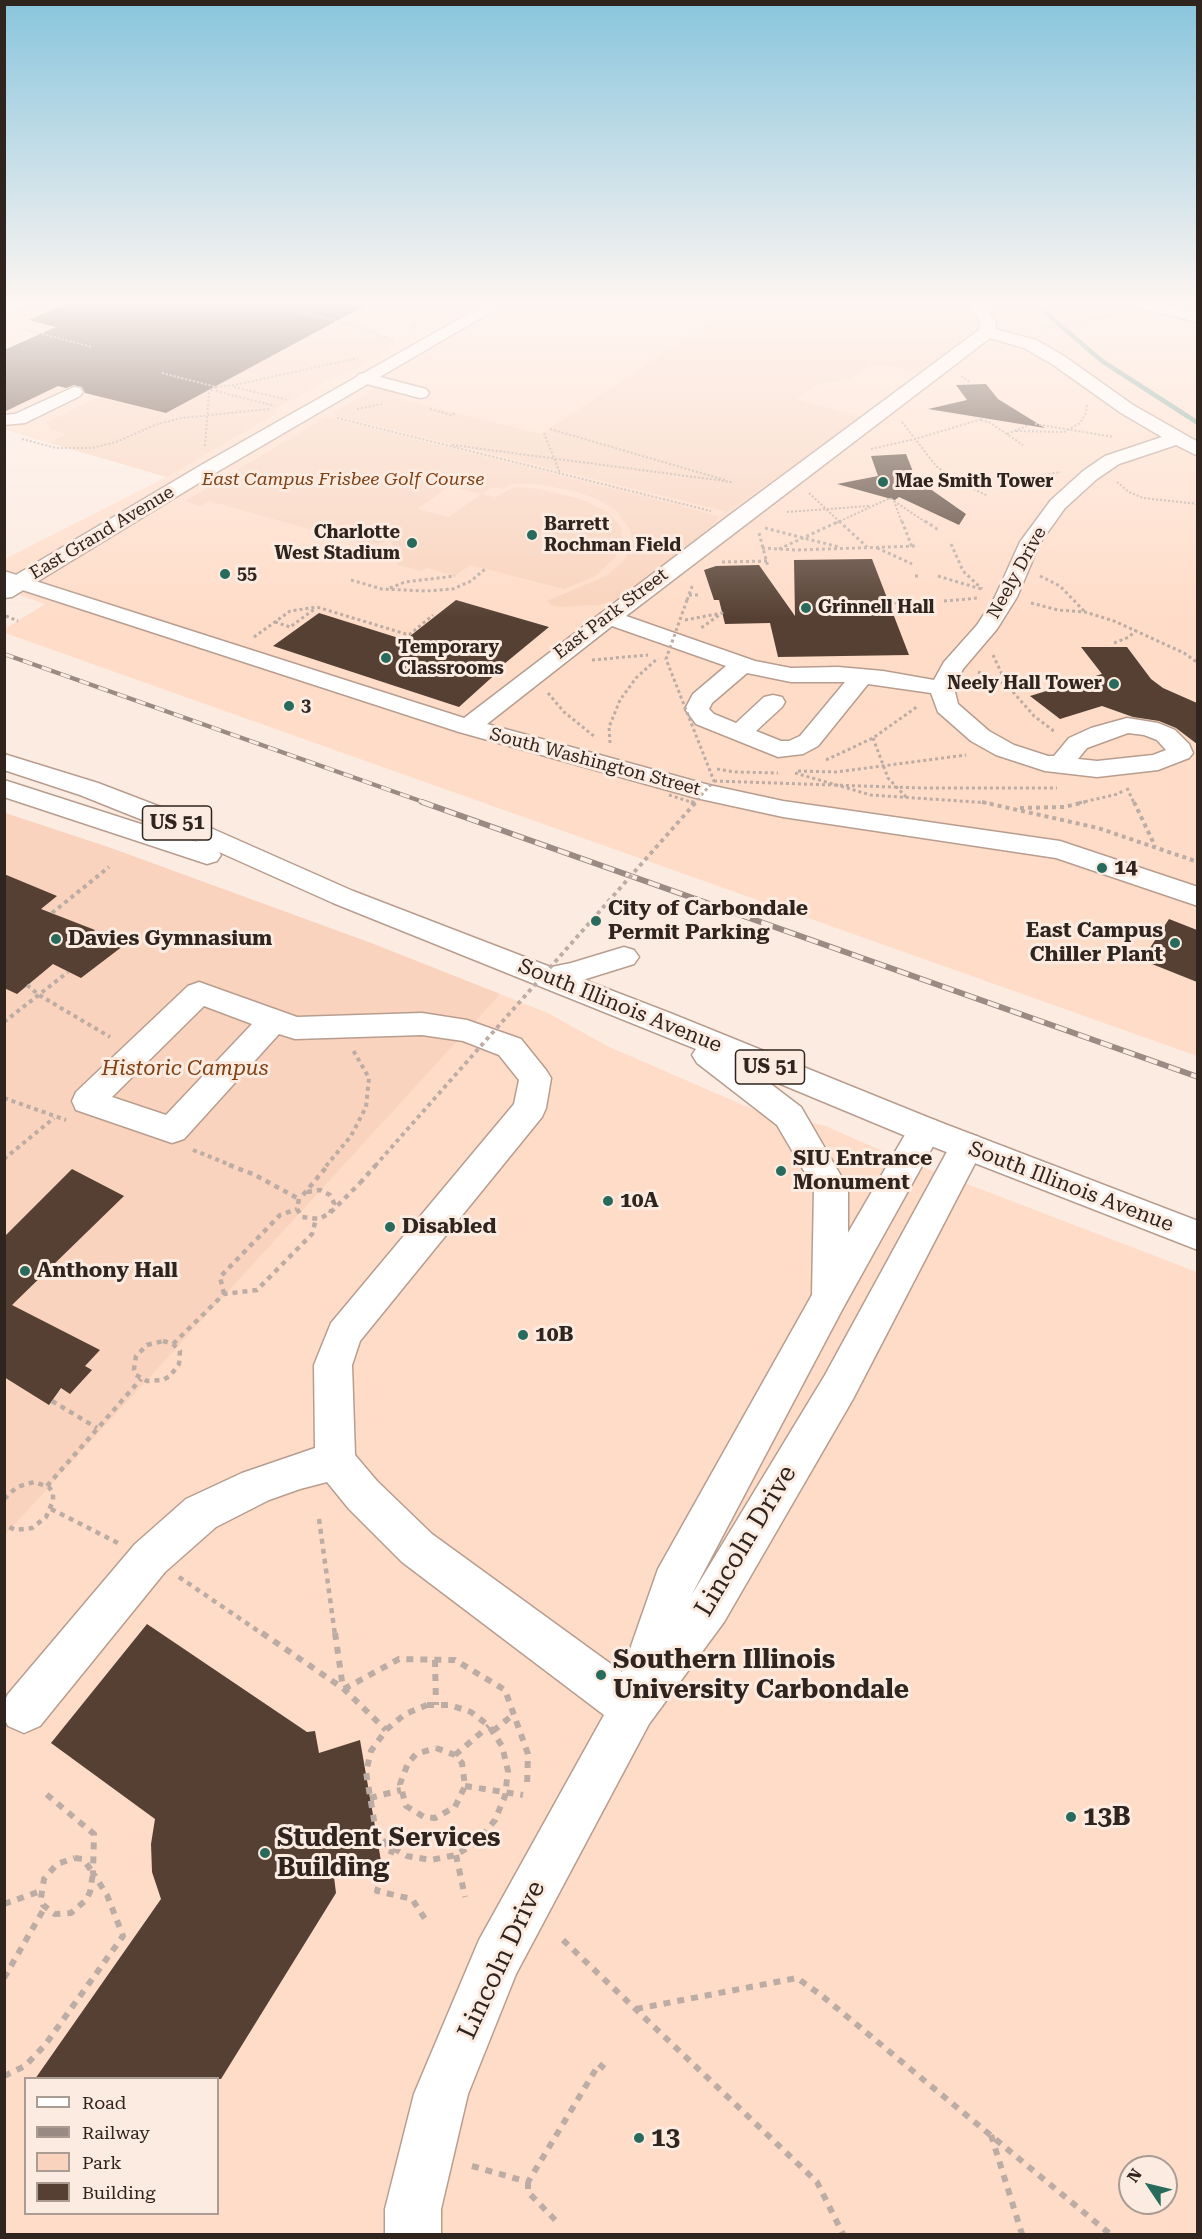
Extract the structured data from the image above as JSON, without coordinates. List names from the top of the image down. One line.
{"streets":{"main road":["East Grand Avenue","Neely Drive","East Park Street","South Washington Street","US 51","South Illinois Avenue","Lincoln Drive"]},"crossings":[["East Grand Avenue","South Washington Street"],["East Park Street","South Washington Street"],["South Illinois Avenue","Lincoln Drive"]],"parks":["East Campus Frisbee Golf Course","Historic Campus"],"places":["Mae Smith Tower","Barrett Rochman Field","Charlotte West Stadium","55","Grinnell Hall","Temporary Classrooms","Neely Hall Tower","3","14","City of Carbondale Permit Parking","Davies Gymnasium","East Campus Chiller Plant","SIU Entrance Monument","10A","Disabled","Anthony Hall","10B","Southern Illinois University Carbondale","13B","Student Services Building","13"],"legend":["Road","Railway","Park","Building"],"north":"top left"}
